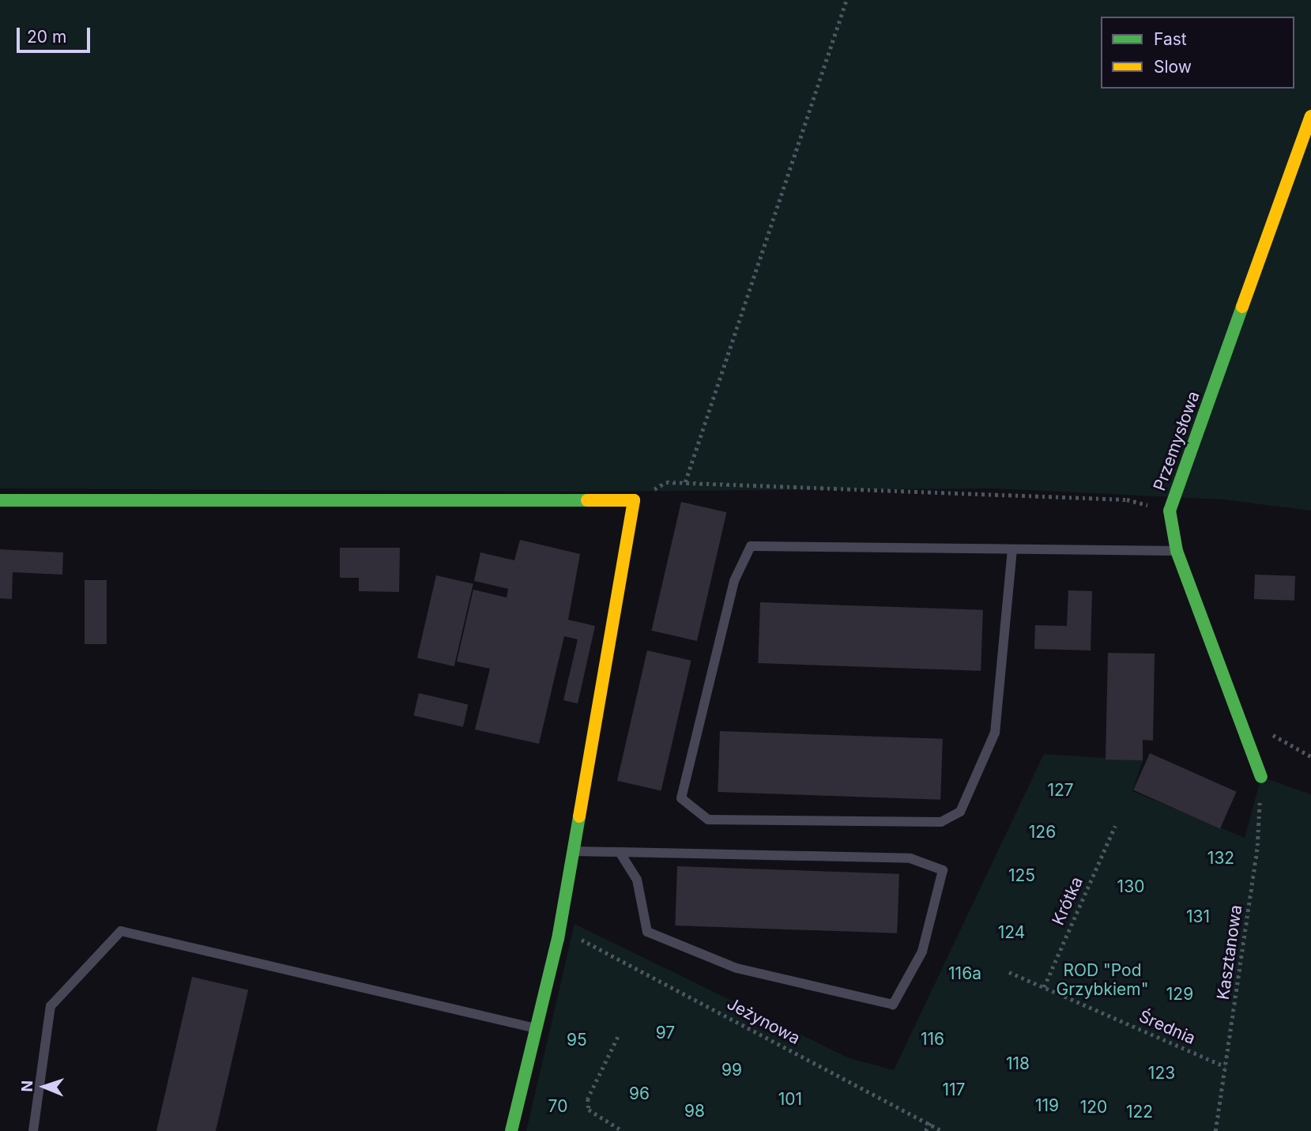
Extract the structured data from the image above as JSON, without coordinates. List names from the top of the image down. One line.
{"streets":{"street":["Przemysłowa"],"path":["Krótka","Kasztanowa","Jeżynowa","Średnia"]},"crossings":[["Przemysłowa","Kasztanowa"],["Krótka","Średnia"],["Kasztanowa","Średnia"]],"parks":["127","126","132","125","130","131","124","ROD \"Pod Grzybkiem\"","116a","129","97","116","95","118","99","123","117","96","101","119","70","120","98","122"],"legend":["Fast","Slow"],"scale_bar":"20 m","north":"left"}
